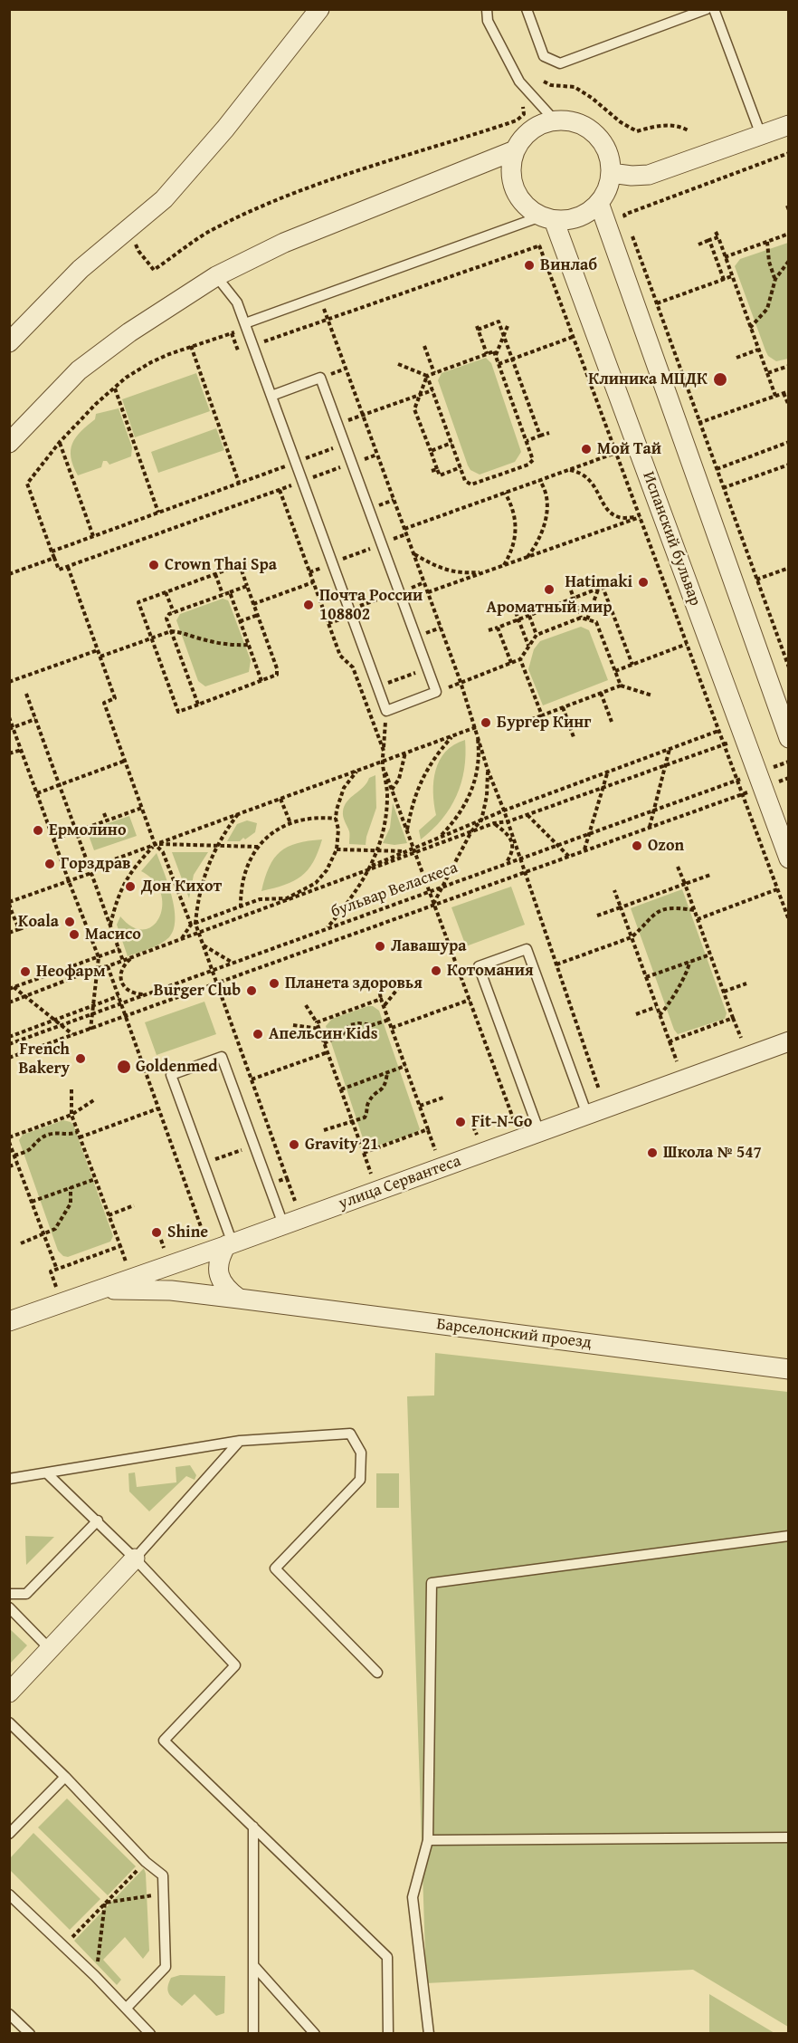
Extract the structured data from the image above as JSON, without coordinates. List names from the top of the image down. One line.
{"streets":{"street":["Испанский бульвар","улица Сервантеса","Барселонский проезд"],"path":["бульвар Веласкеса"]},"crossings":[["Испанский бульвар","бульвар Веласкеса"],["улица Сервантеса","Барселонский проезд"]],"places":["Винлаб","Клиника МЦДК","Мой Тай","Crown Thai Spa","Hatimaki","Ароматный мир","Почта России 108802","Бургер Кинг","Ермолино","Ozon","Горздрав","Дон Кихот","Koala","Масисо","Лавашура","Котомания","Неофарм","Планета здоровья","Burger Club","Апельсин Kids","French Bakery","Goldenmed","Fit-N-Go","Gravity 21","Школа № 547","Shine"]}
